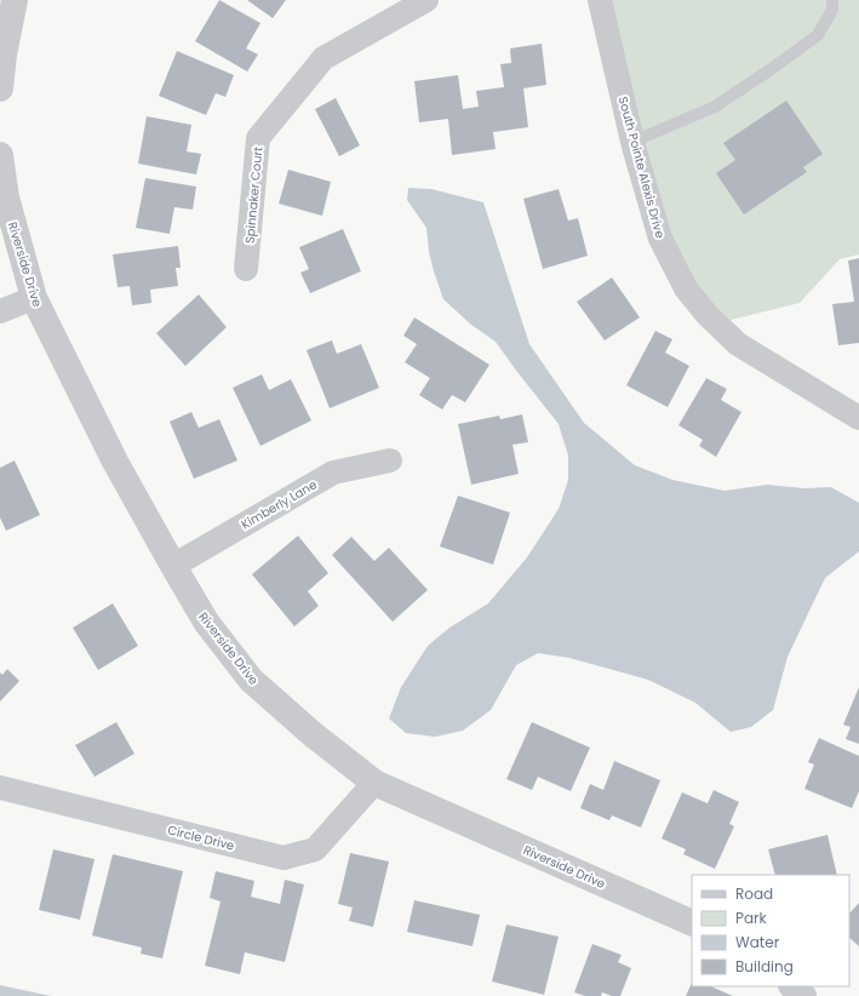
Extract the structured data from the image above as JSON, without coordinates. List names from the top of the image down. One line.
{"streets":{"street":["South Pointe Alexis Drive","Spinnaker Court","Riverside Drive","Kimberly Lane","Circle Drive"]},"crossings":[["Riverside Drive","Kimberly Lane"],["Riverside Drive","Circle Drive"]],"legend":["Road","Park","Water","Building"]}
